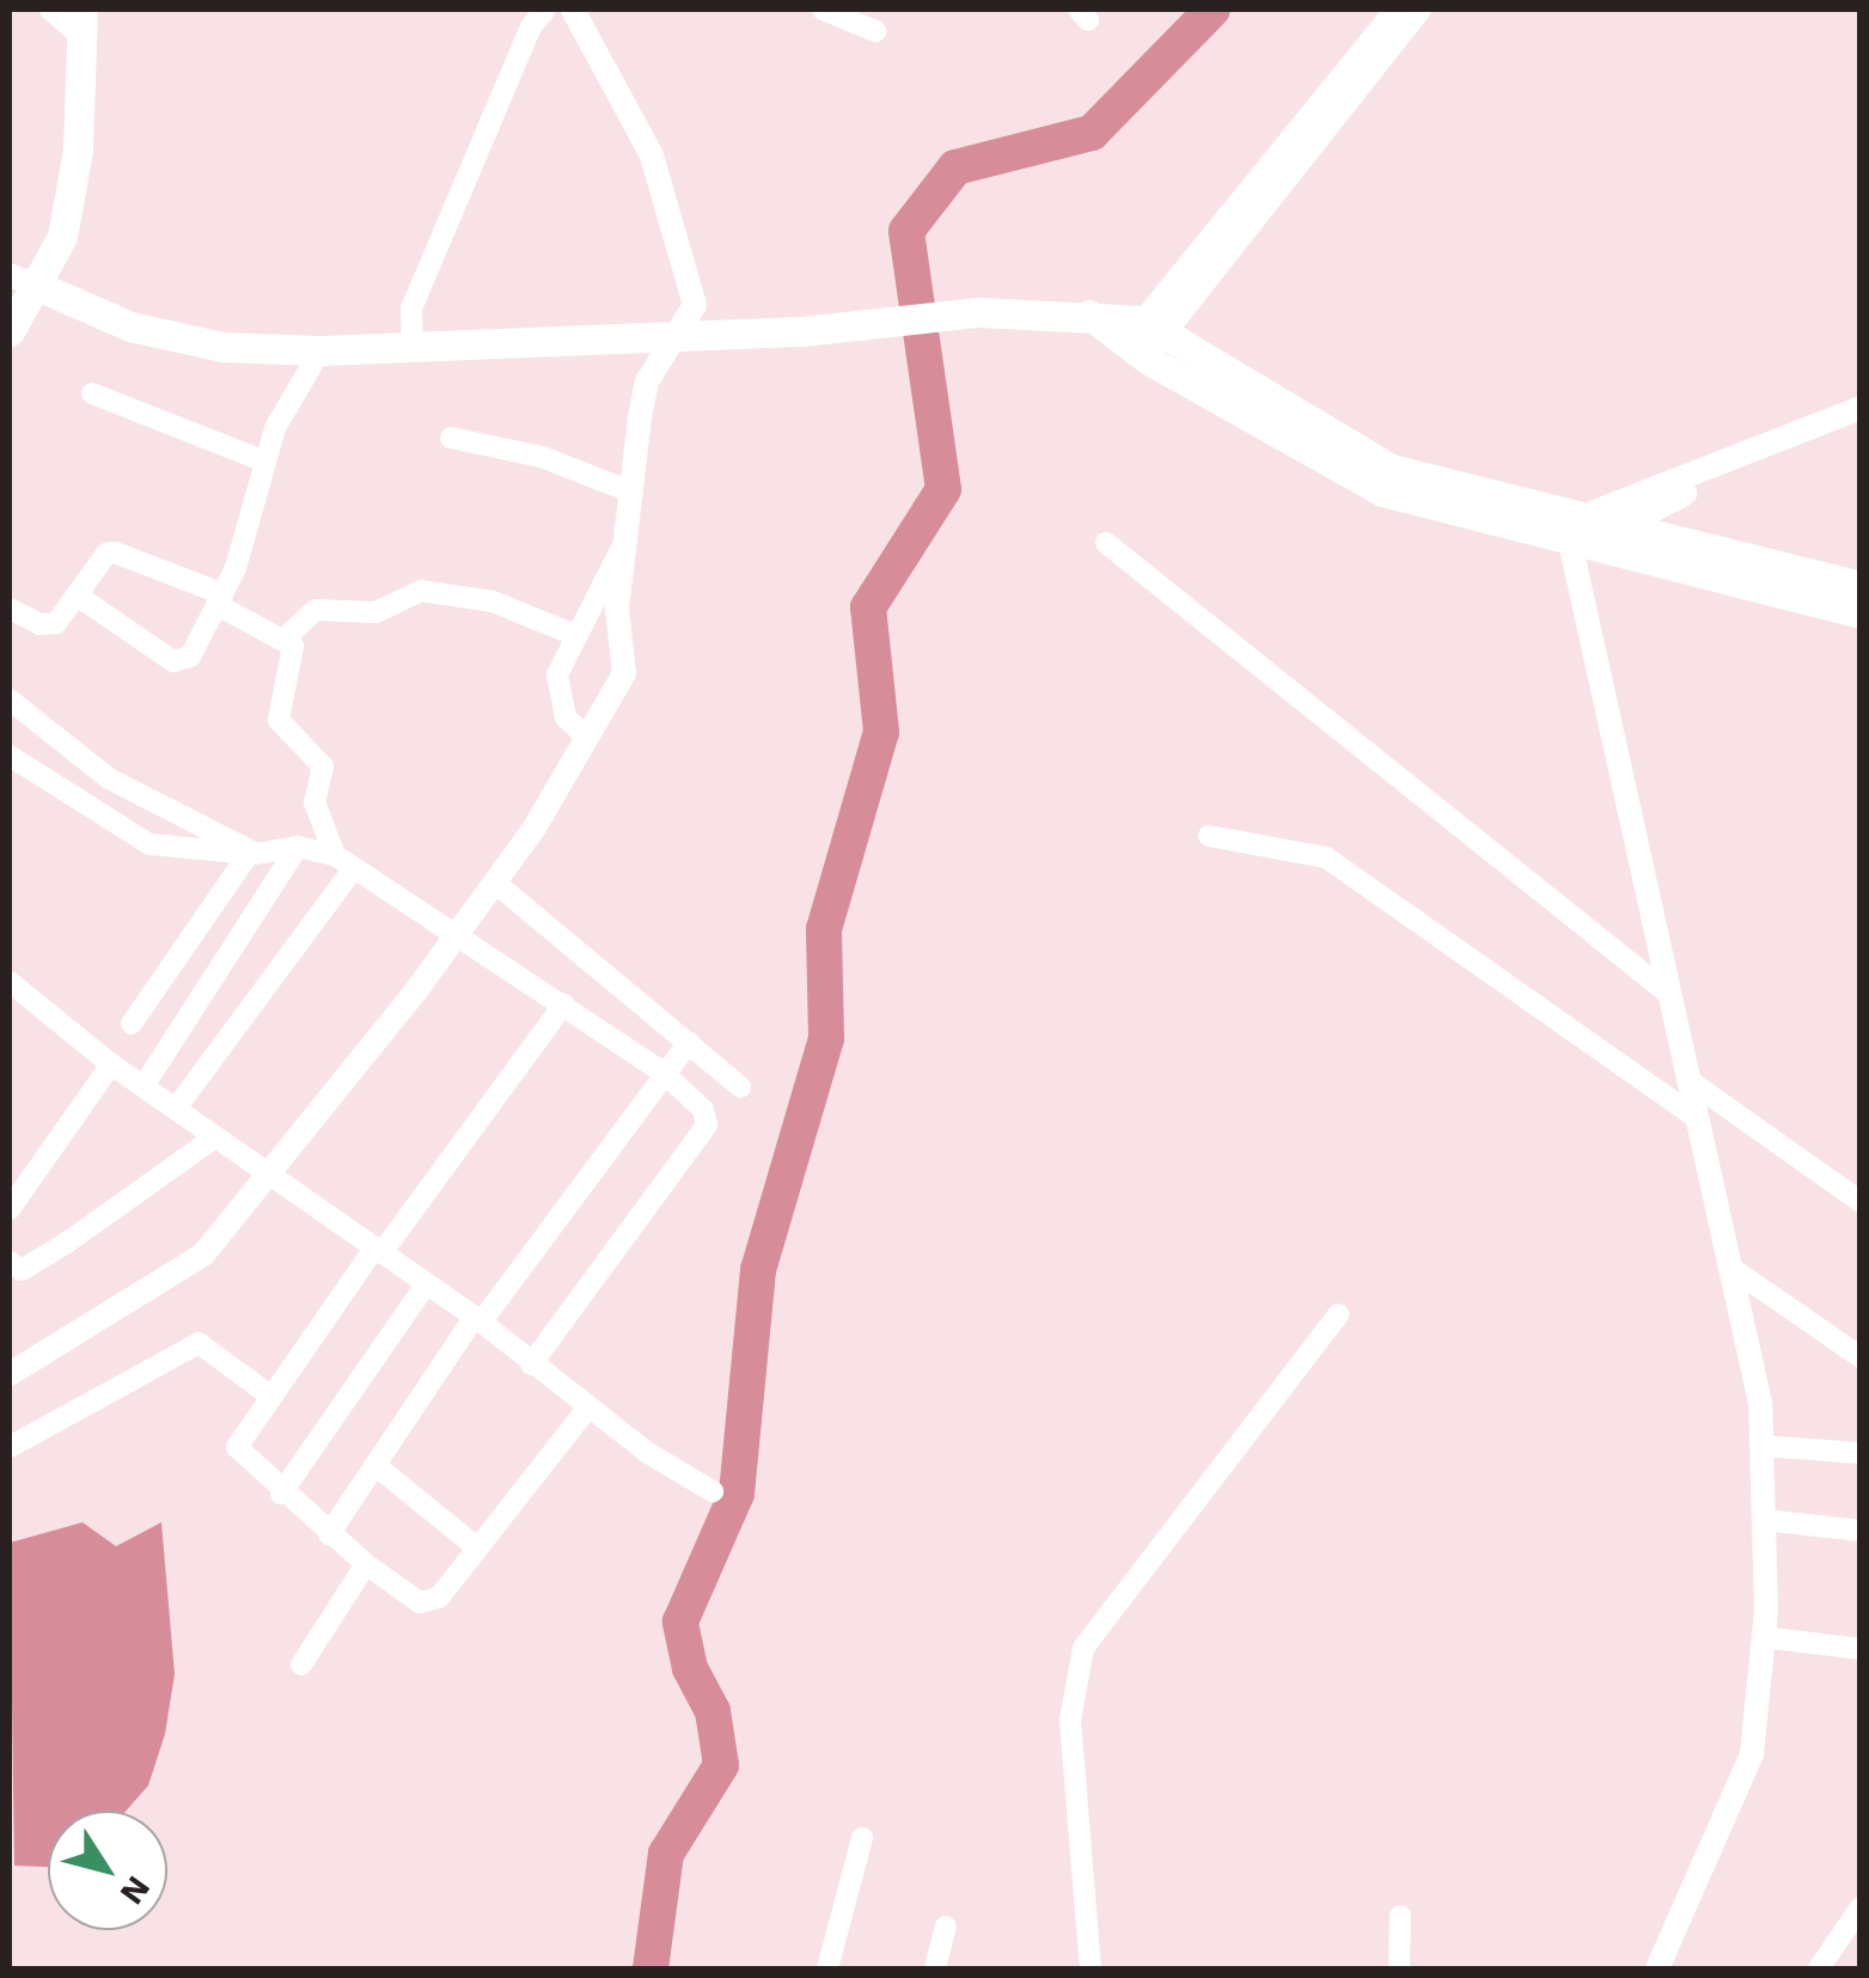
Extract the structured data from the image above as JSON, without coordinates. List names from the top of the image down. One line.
{"north":"bottom right"}
